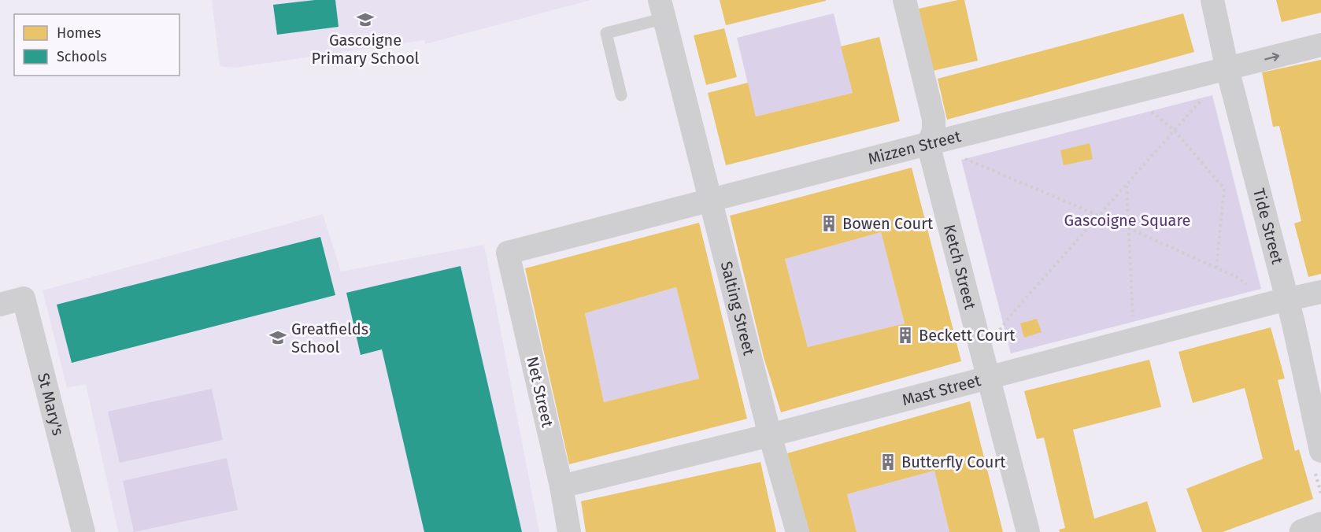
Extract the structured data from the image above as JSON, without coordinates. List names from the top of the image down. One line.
{"streets":{"street":["Mizzen Street","Tide Street","Ketch Street","Salting Street","Mast Street","Net Street","St Mary's"]},"crossings":[["Mizzen Street","Tide Street"],["Mizzen Street","Ketch Street"],["Mizzen Street","Salting Street"],["Mizzen Street","Net Street"],["Tide Street","Mast Street"],["Ketch Street","Mast Street"],["Salting Street","Mast Street"],["Mast Street","Net Street"]],"parks":["Gascoigne Square"],"places":{"school or university":["Gascoigne Primary School","Greatfields School"],"building":["Bowen Court","Beckett Court","Butterfly Court"]},"legend":["Homes","Schools"]}
